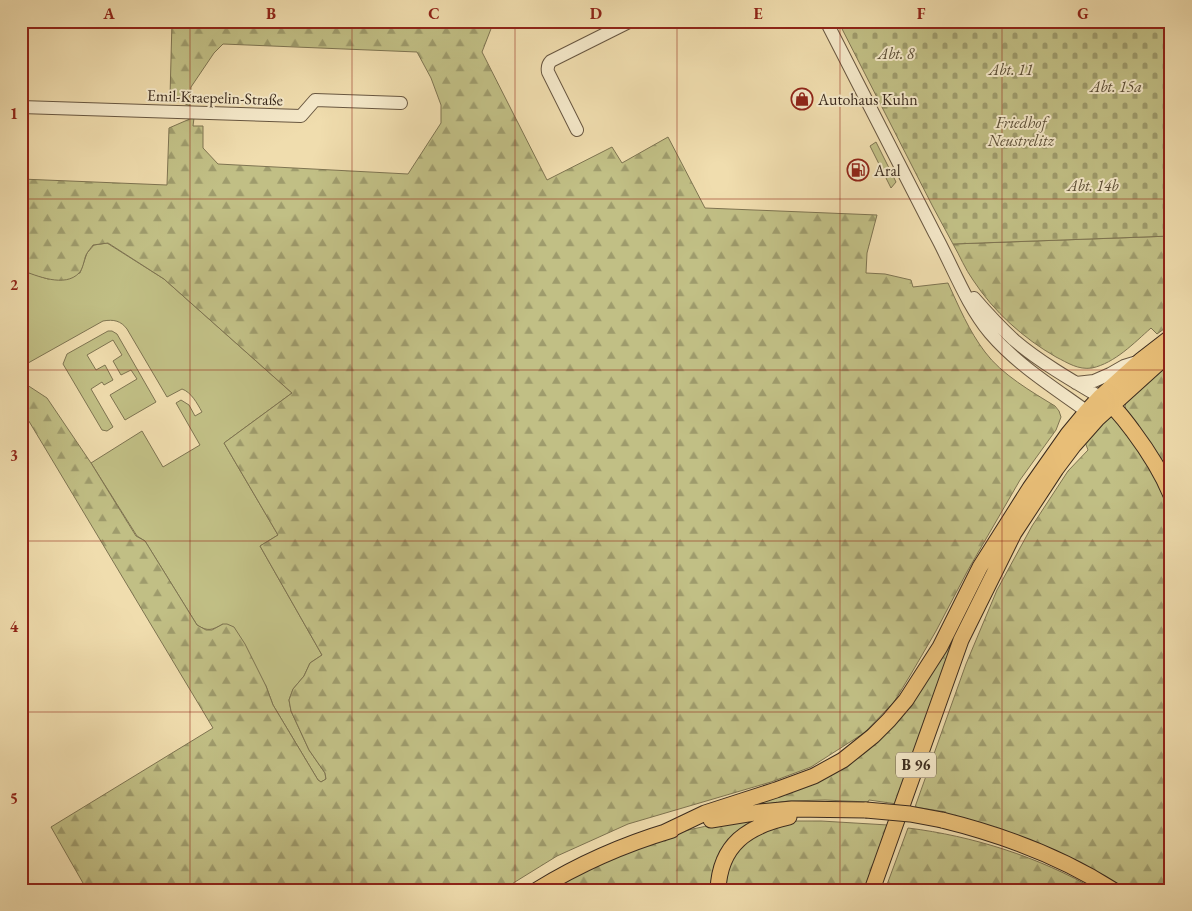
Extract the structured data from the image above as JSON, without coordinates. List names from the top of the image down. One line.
{"streets":{"main road":["B 96"],"street":["Emil-Kraepelin-Straße"]},"parks":["Abt. 8","Abt. 11","Abt. 15a","Friedhof Neustrelitz","Abt. 14b"],"places":{"shop":["Autohaus Kuhn"],"fuel station":["Aral"]},"grid":{"columns":["A","B","C","D","E","F","G"],"rows":["1","2","3","4","5"]}}
